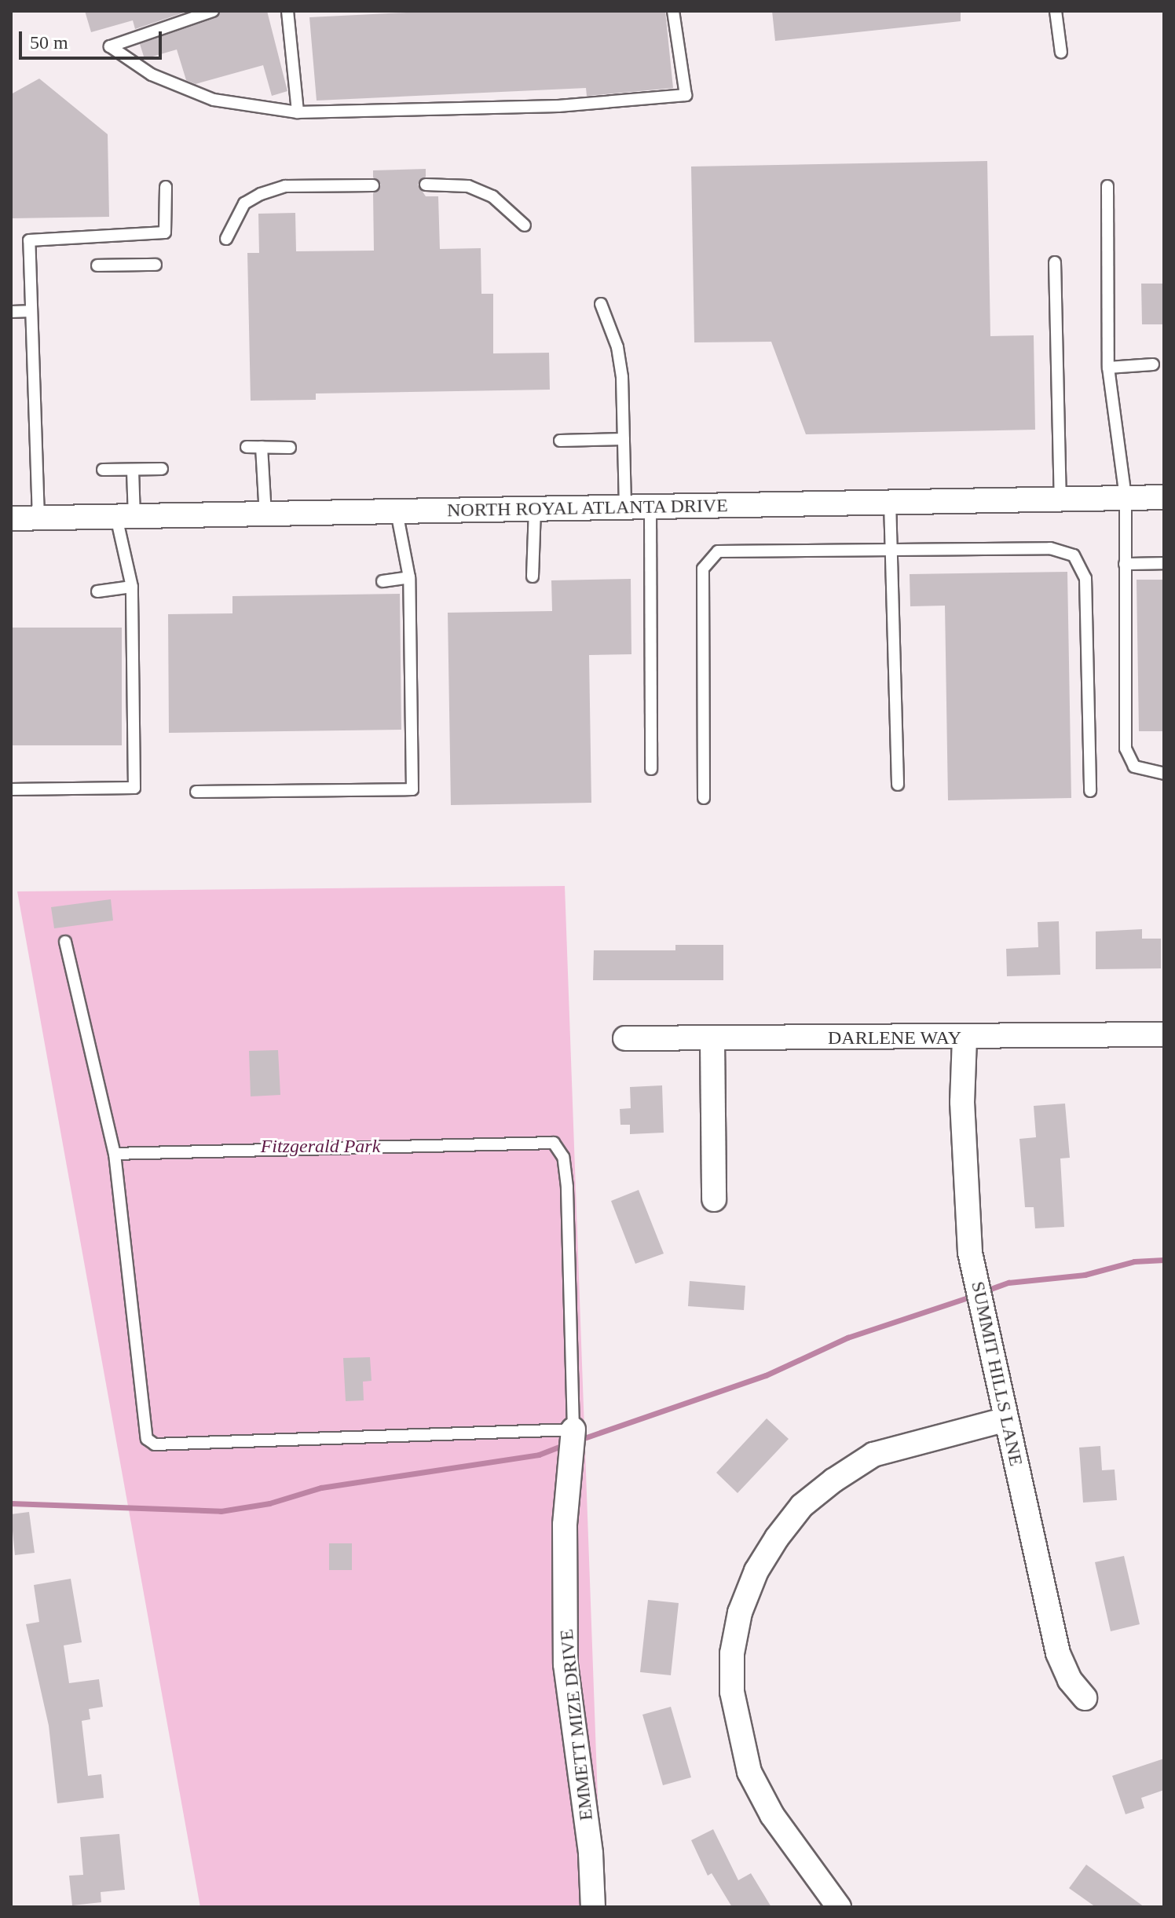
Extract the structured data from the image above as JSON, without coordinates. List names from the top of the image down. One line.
{"streets":{"street":["NORTH ROYAL ATLANTA DRIVE","DARLENE WAY","SUMMIT HILLS LANE","EMMETT MIZE DRIVE"]},"crossings":[["DARLENE WAY","SUMMIT HILLS LANE"]],"parks":["Fitzgerald Park"],"scale_bar":"50 m"}
